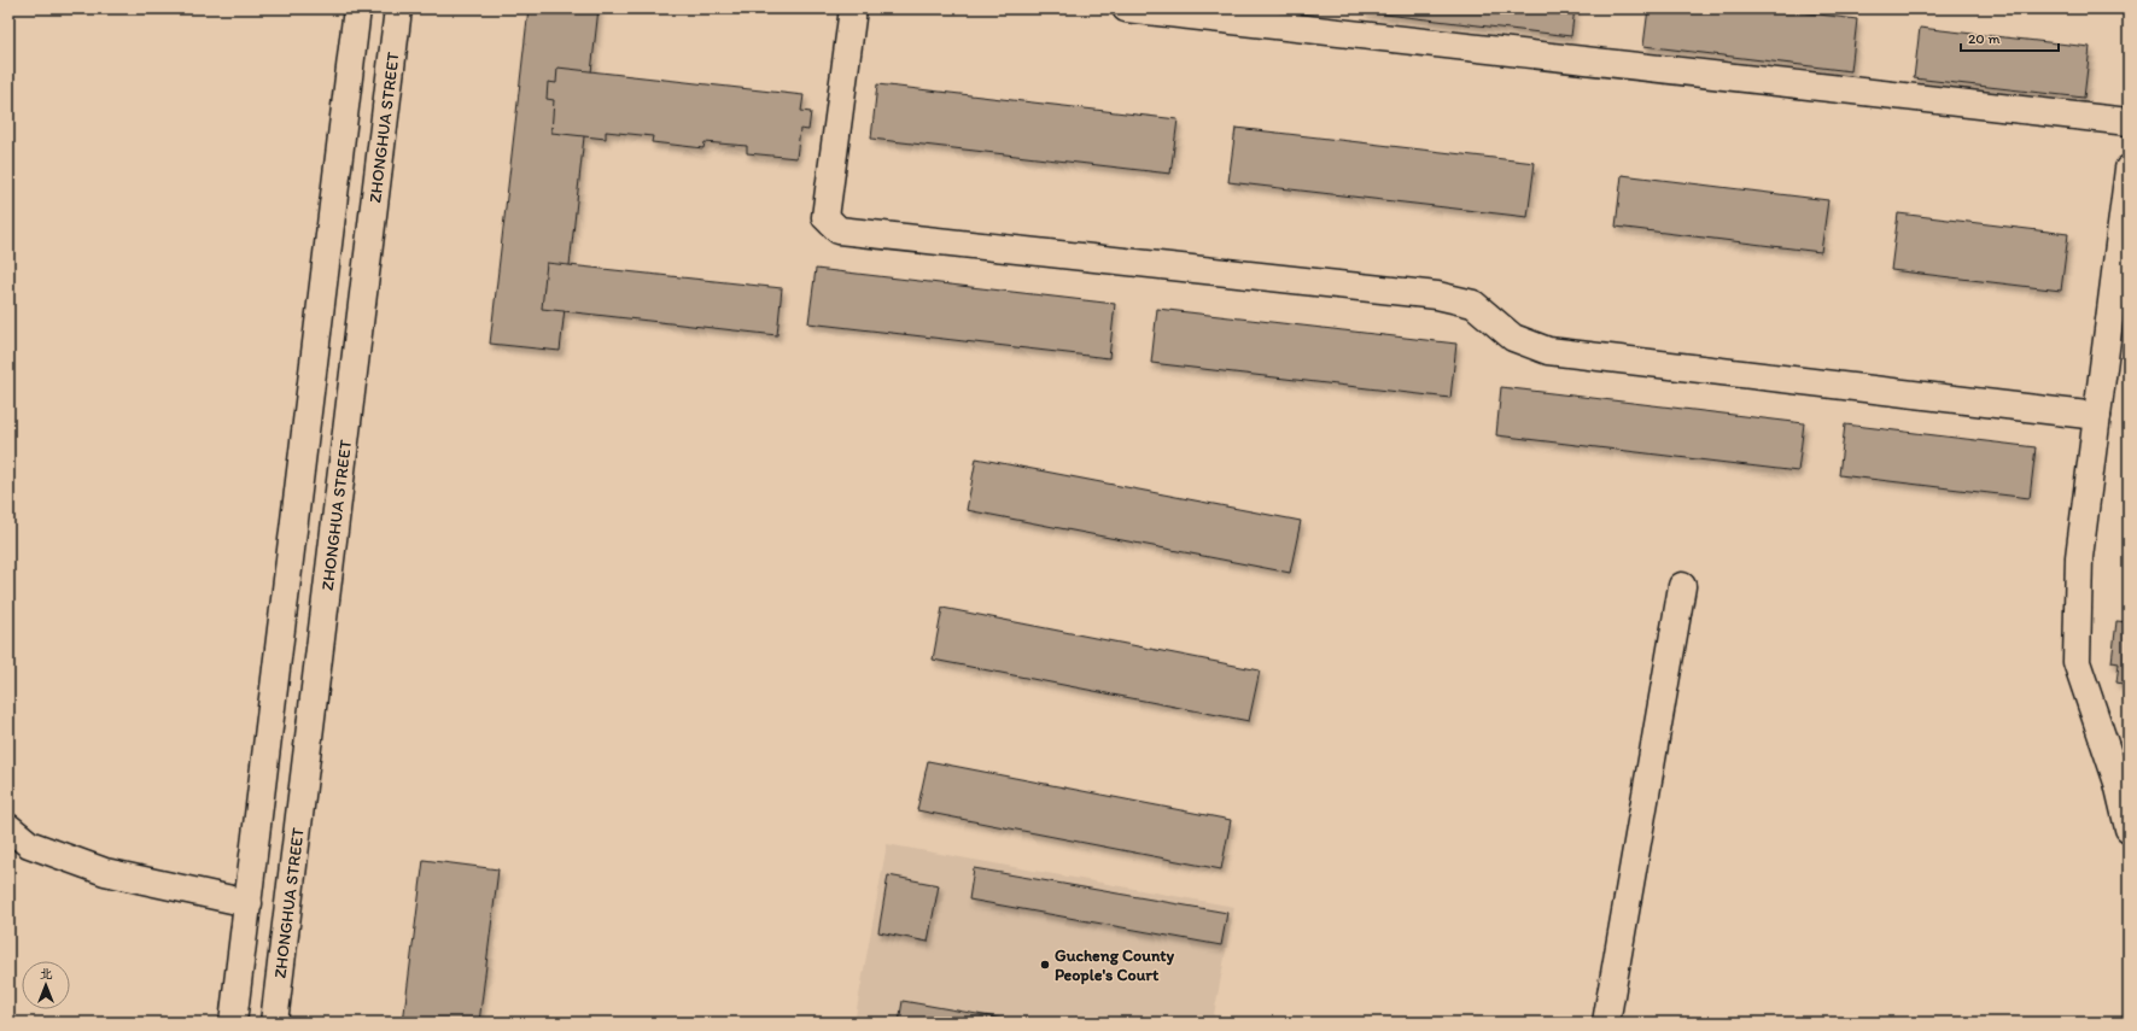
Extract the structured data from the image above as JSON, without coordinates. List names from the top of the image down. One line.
{"streets":{"main road":["ZHONGHUA STREET"]},"places":["Gucheng County People's Court"],"scale_bar":"20 m","north":"top"}
